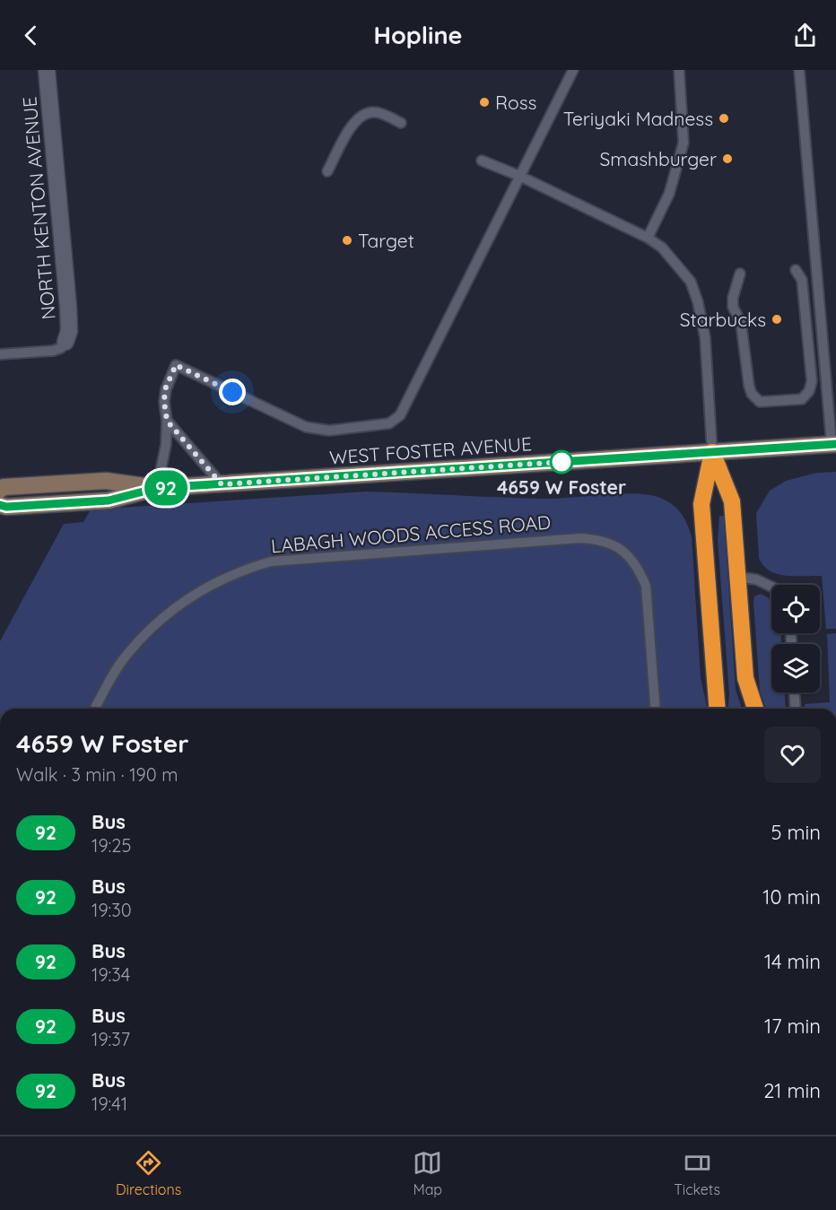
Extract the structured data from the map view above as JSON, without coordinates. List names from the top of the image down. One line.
{"streets":{"main road":["WEST FOSTER AVENUE"],"street":["NORTH KENTON AVENUE"],"lane":["LABAGH WOODS ACCESS ROAD"]},"places":["Ross","Teriyaki Madness","Smashburger","Target","Starbucks","4659 W Foster"],"lines":["bus line 92"],"page":{"header":"Hopline","on_map":"92","heading":["4659 W Foster","Walk · 3 min · 190 m"],"list":[{"mark":"92","name":"Bus","note":"19:25","value":"5 min"},{"mark":"92","name":"Bus","note":"19:30","value":"10 min"},{"mark":"92","name":"Bus","note":"19:34","value":"14 min"},{"mark":"92","name":"Bus","note":"19:37","value":"17 min"},{"mark":"92","name":"Bus","note":"19:41","value":"21 min"}],"tabs":["Directions","Map","Tickets"]}}
